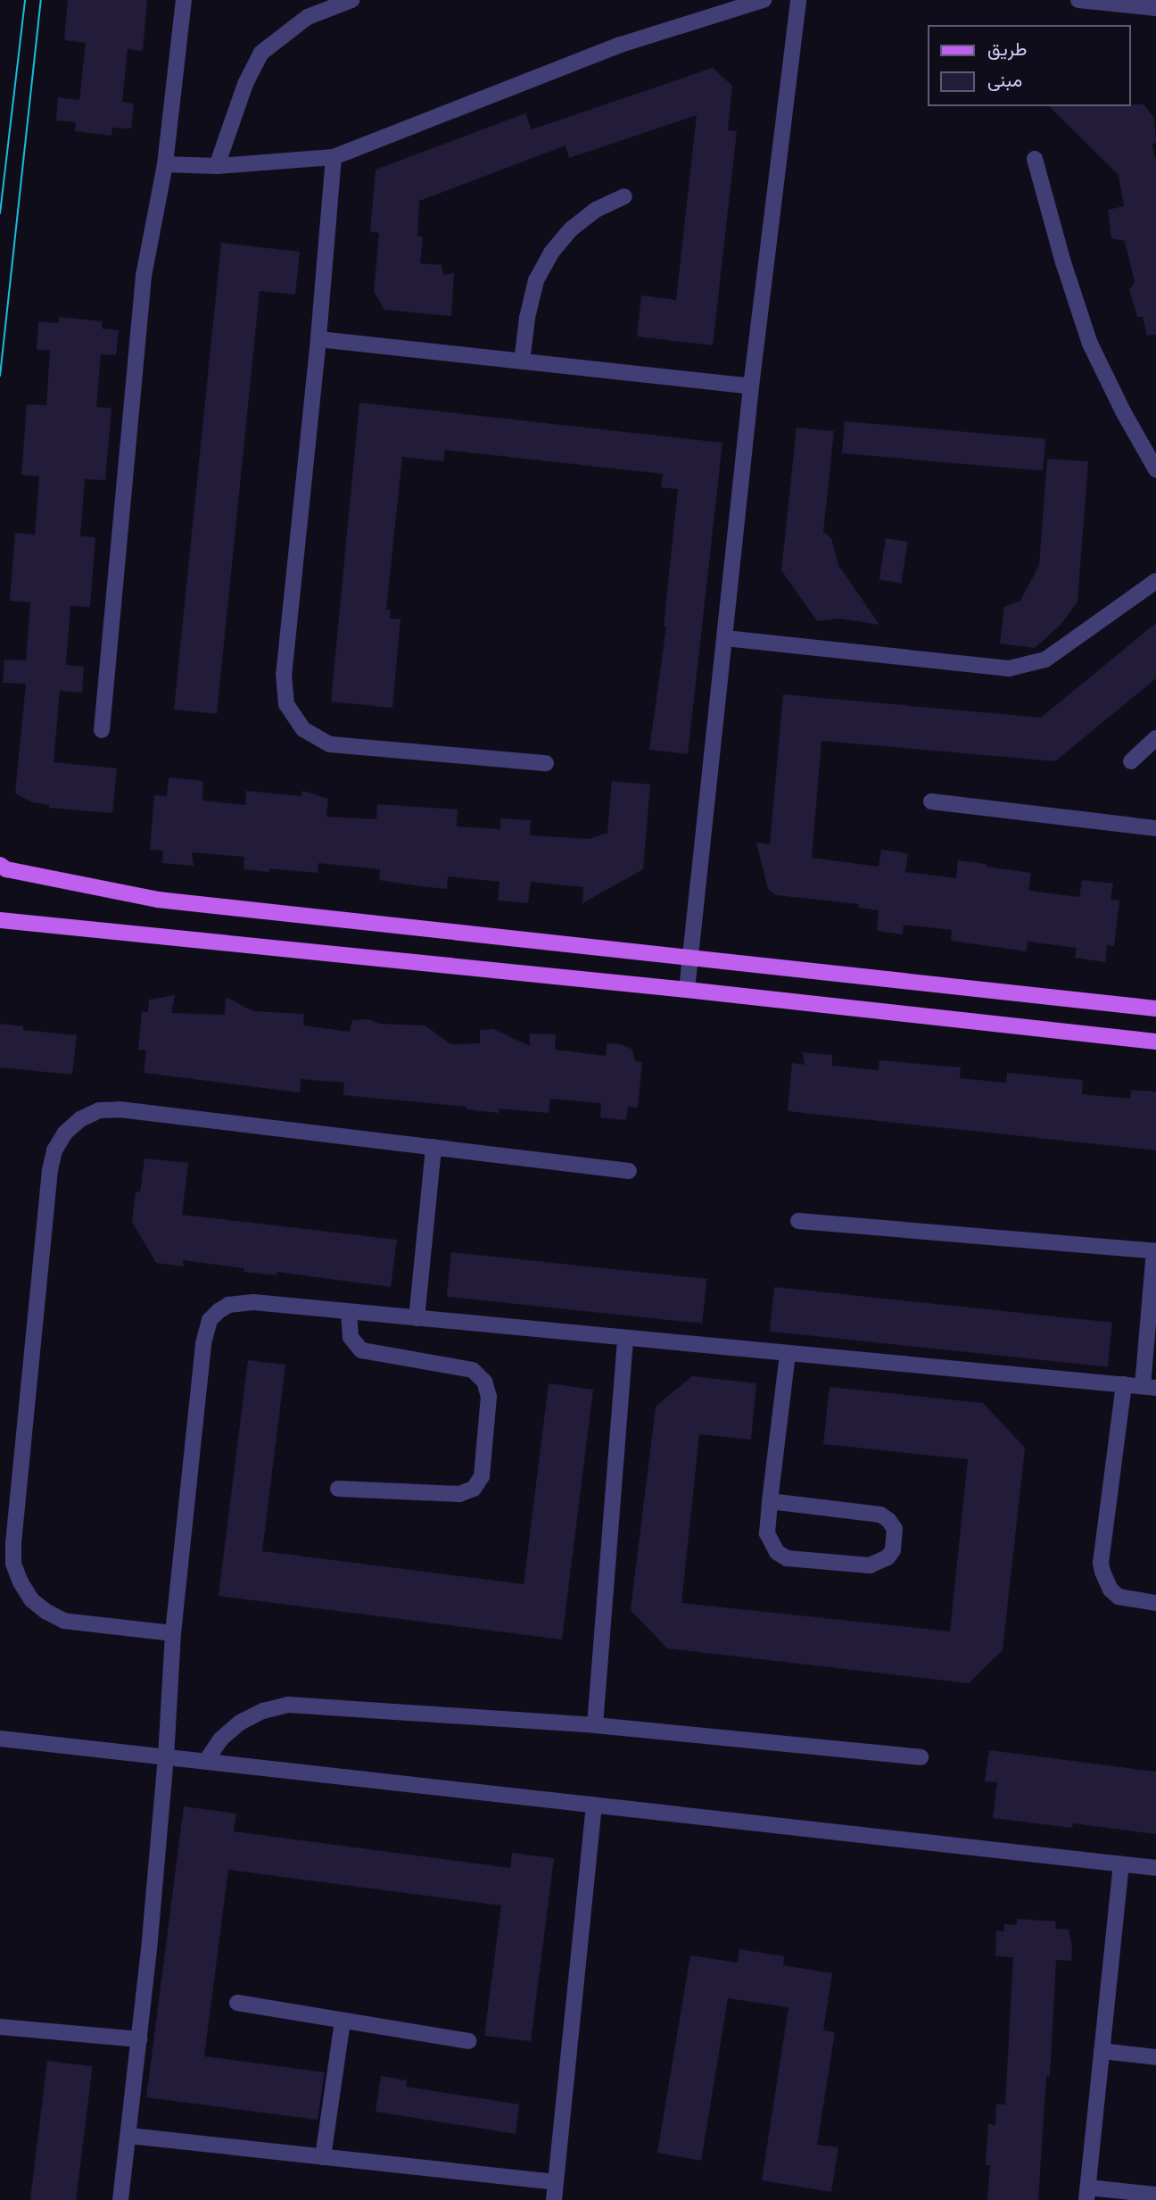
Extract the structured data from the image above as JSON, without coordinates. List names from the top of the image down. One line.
{"legend":["طريق","مبنى"]}
